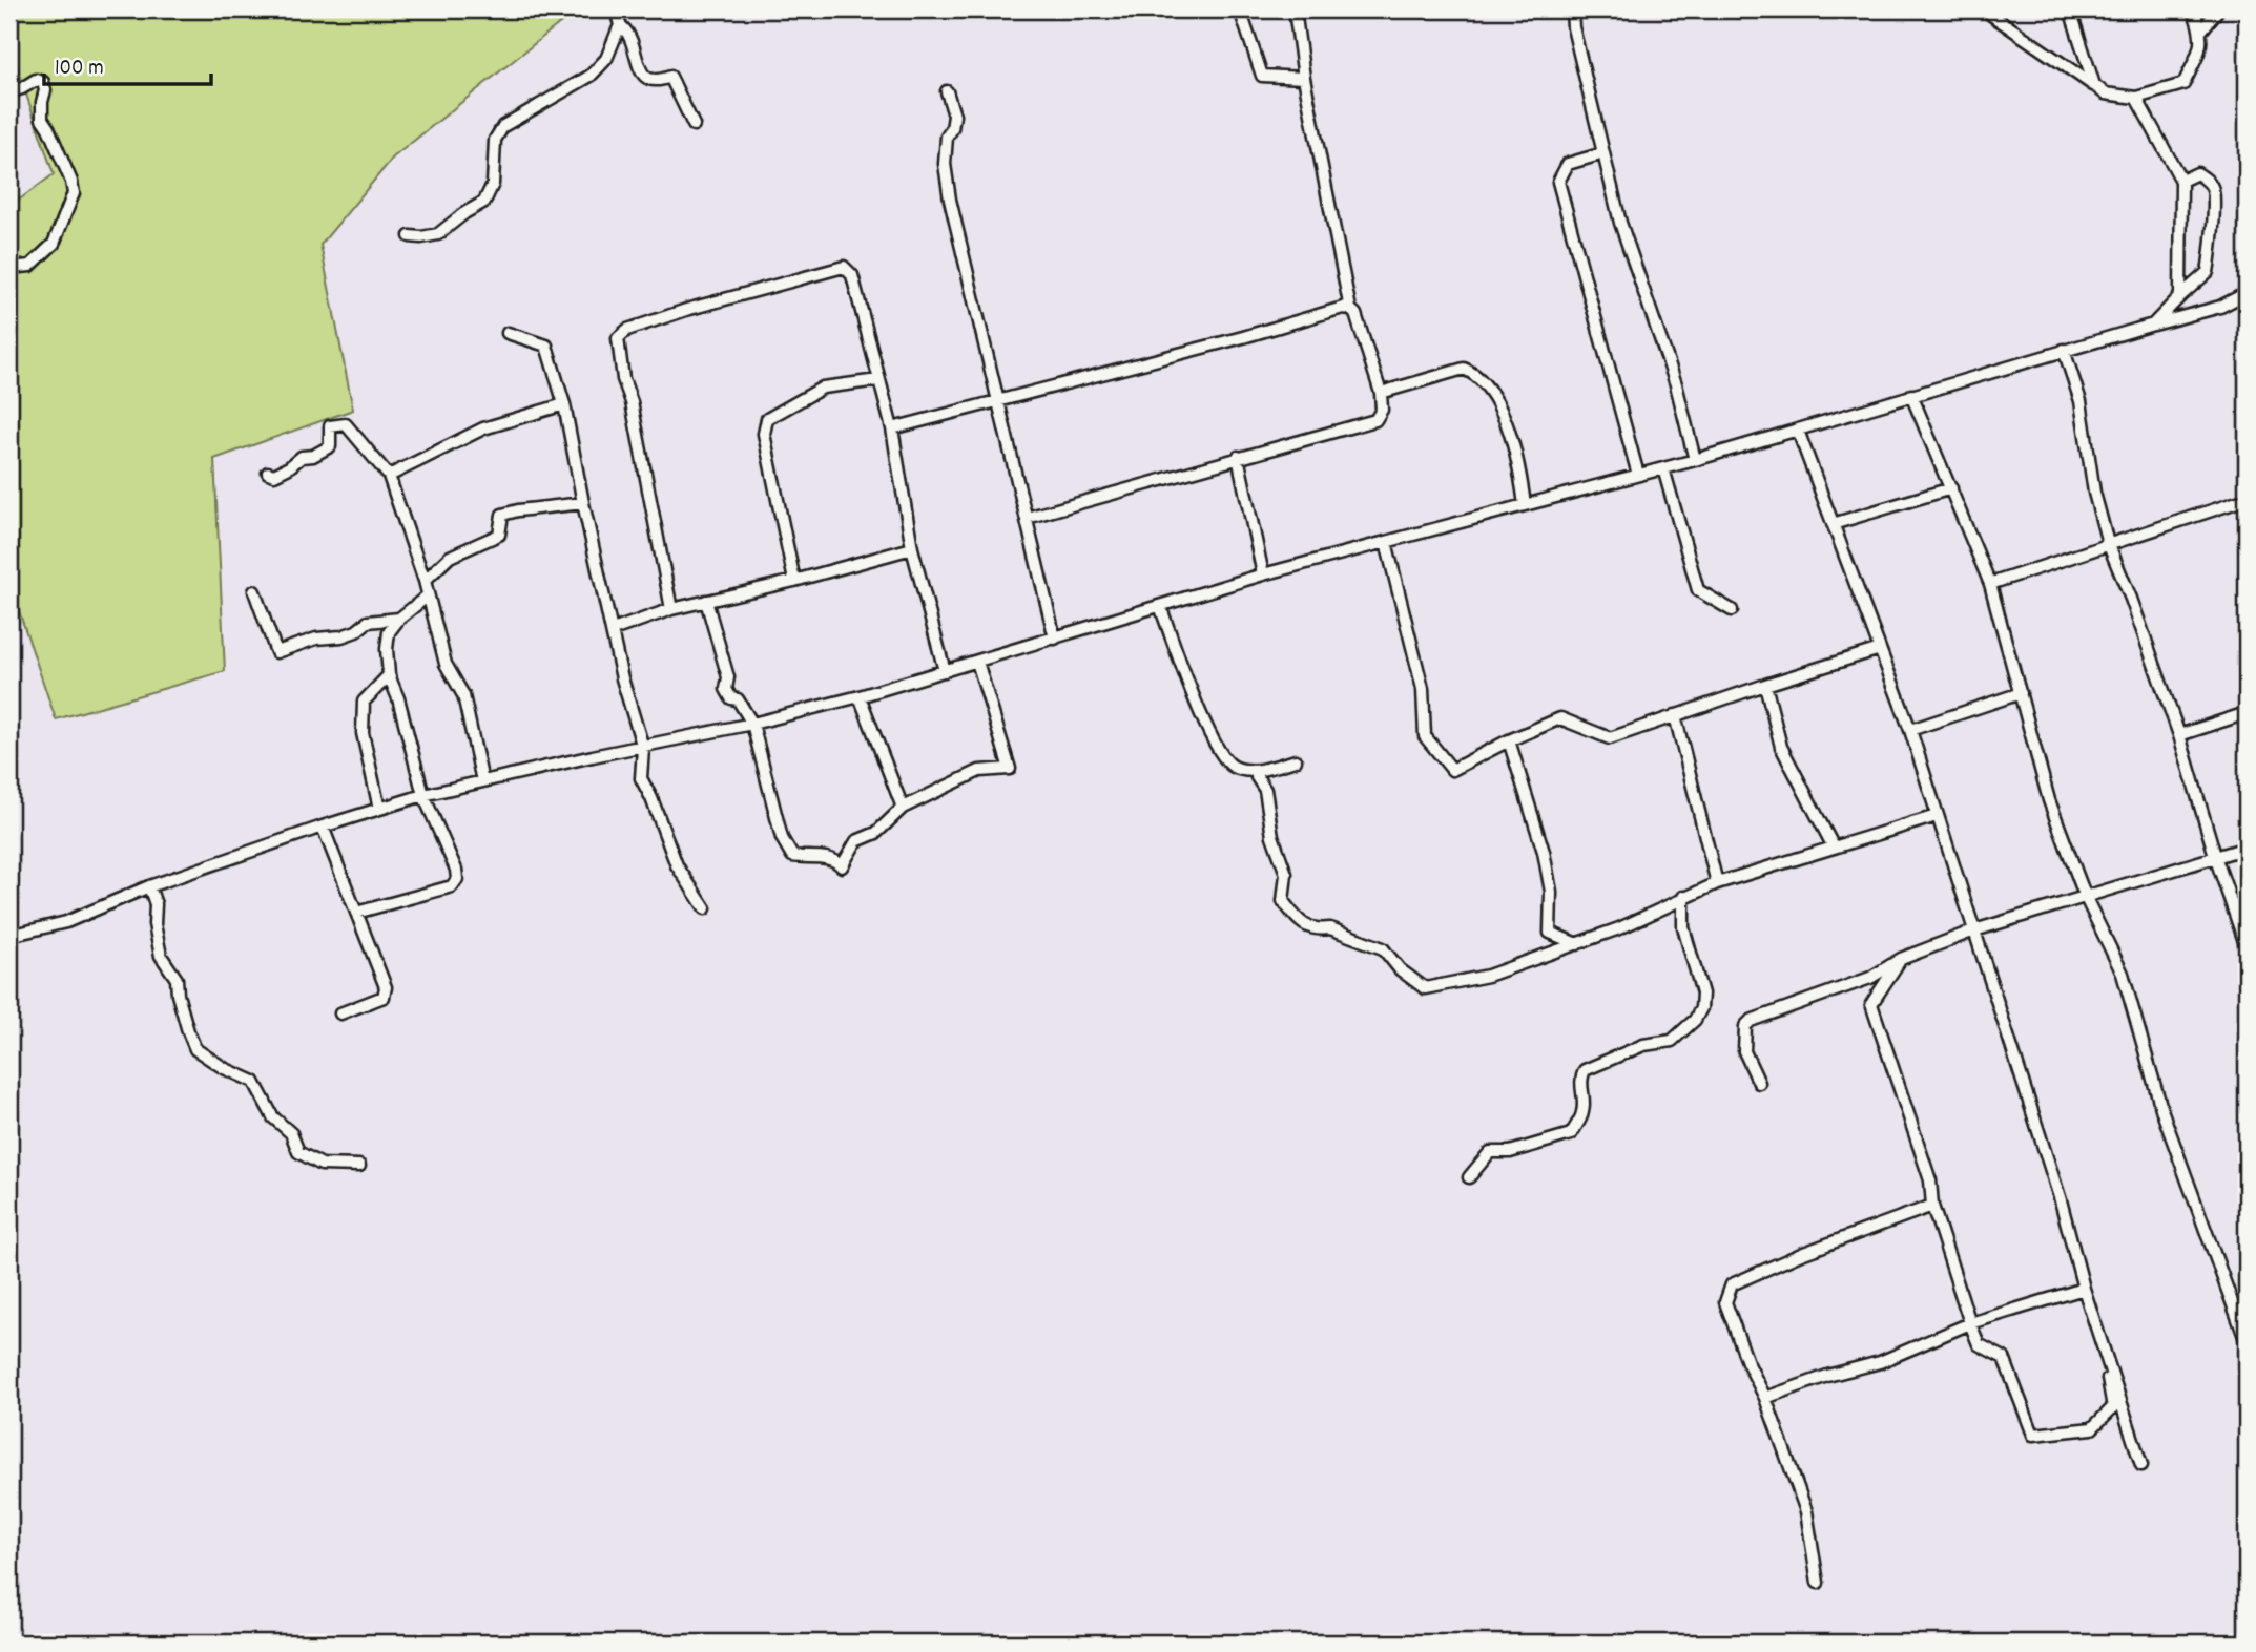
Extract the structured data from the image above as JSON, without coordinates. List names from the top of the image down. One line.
{"scale_bar":"100 m"}
